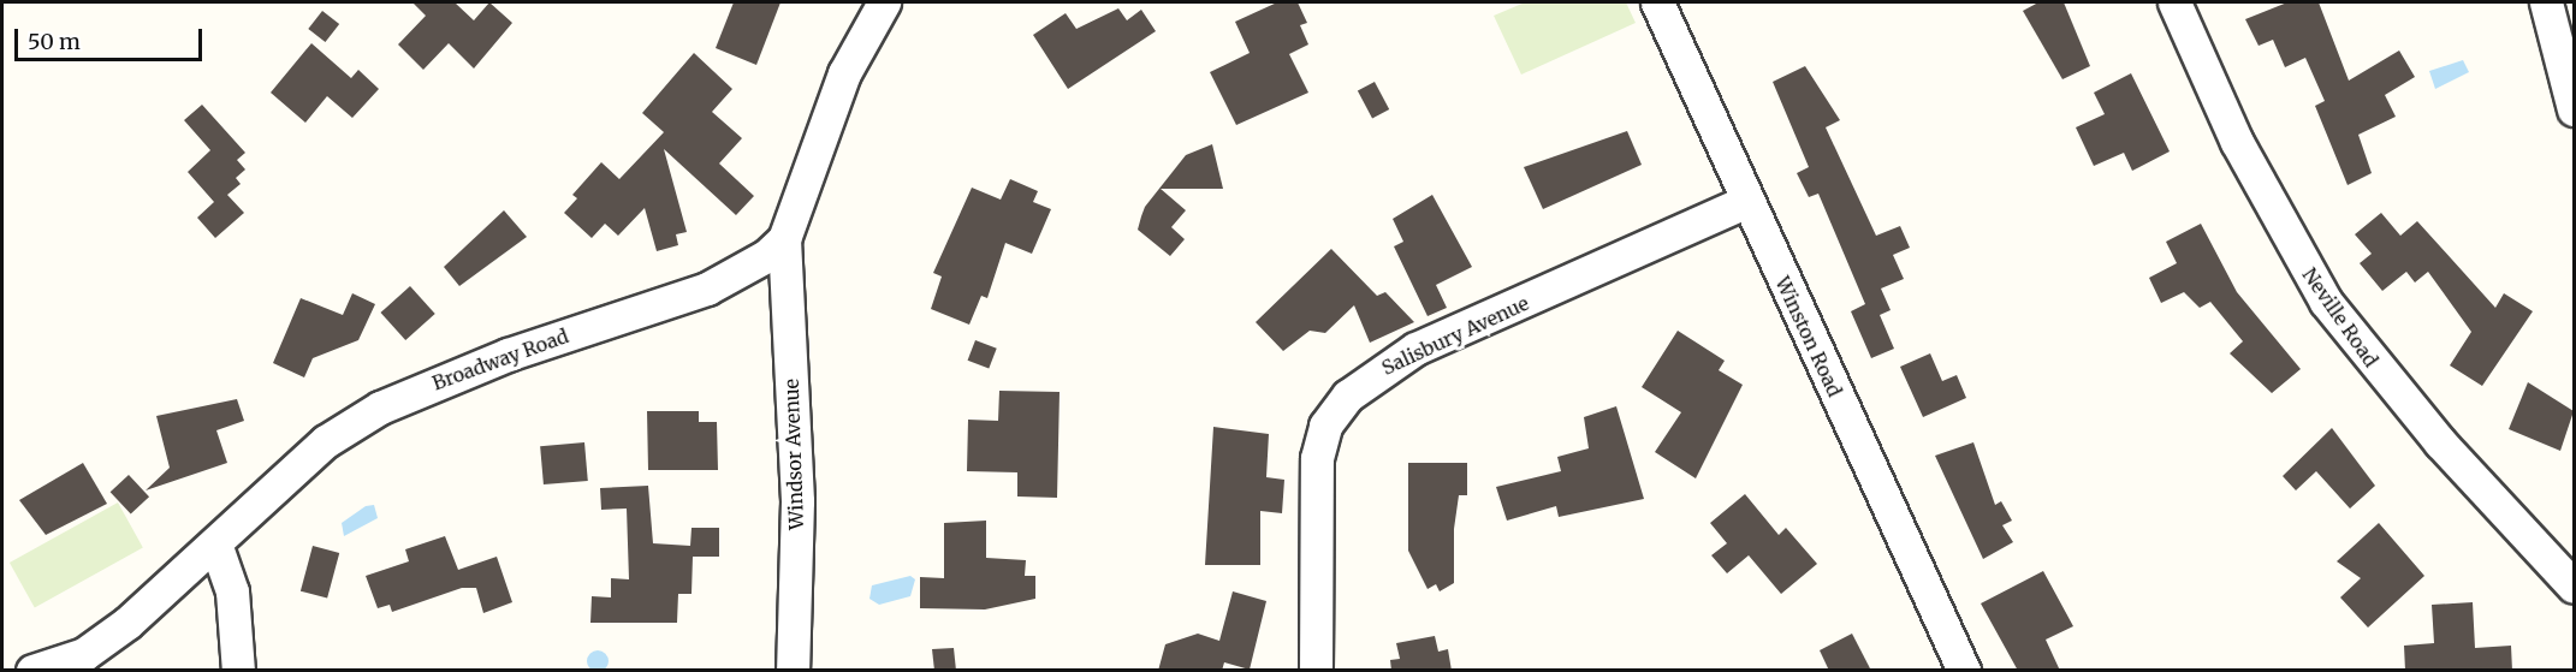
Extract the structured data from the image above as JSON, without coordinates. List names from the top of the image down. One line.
{"streets":{"street":["Neville Road","Salisbury Avenue","Winston Road","Broadway Road","Windsor Avenue"]},"crossings":[["Salisbury Avenue","Winston Road"],["Broadway Road","Windsor Avenue"]],"scale_bar":"50 m"}
